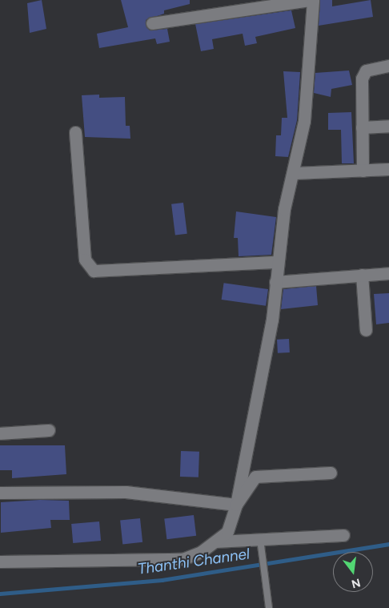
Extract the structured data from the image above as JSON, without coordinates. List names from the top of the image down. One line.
{"water":["Thanthi Channel"],"north":"bottom"}
